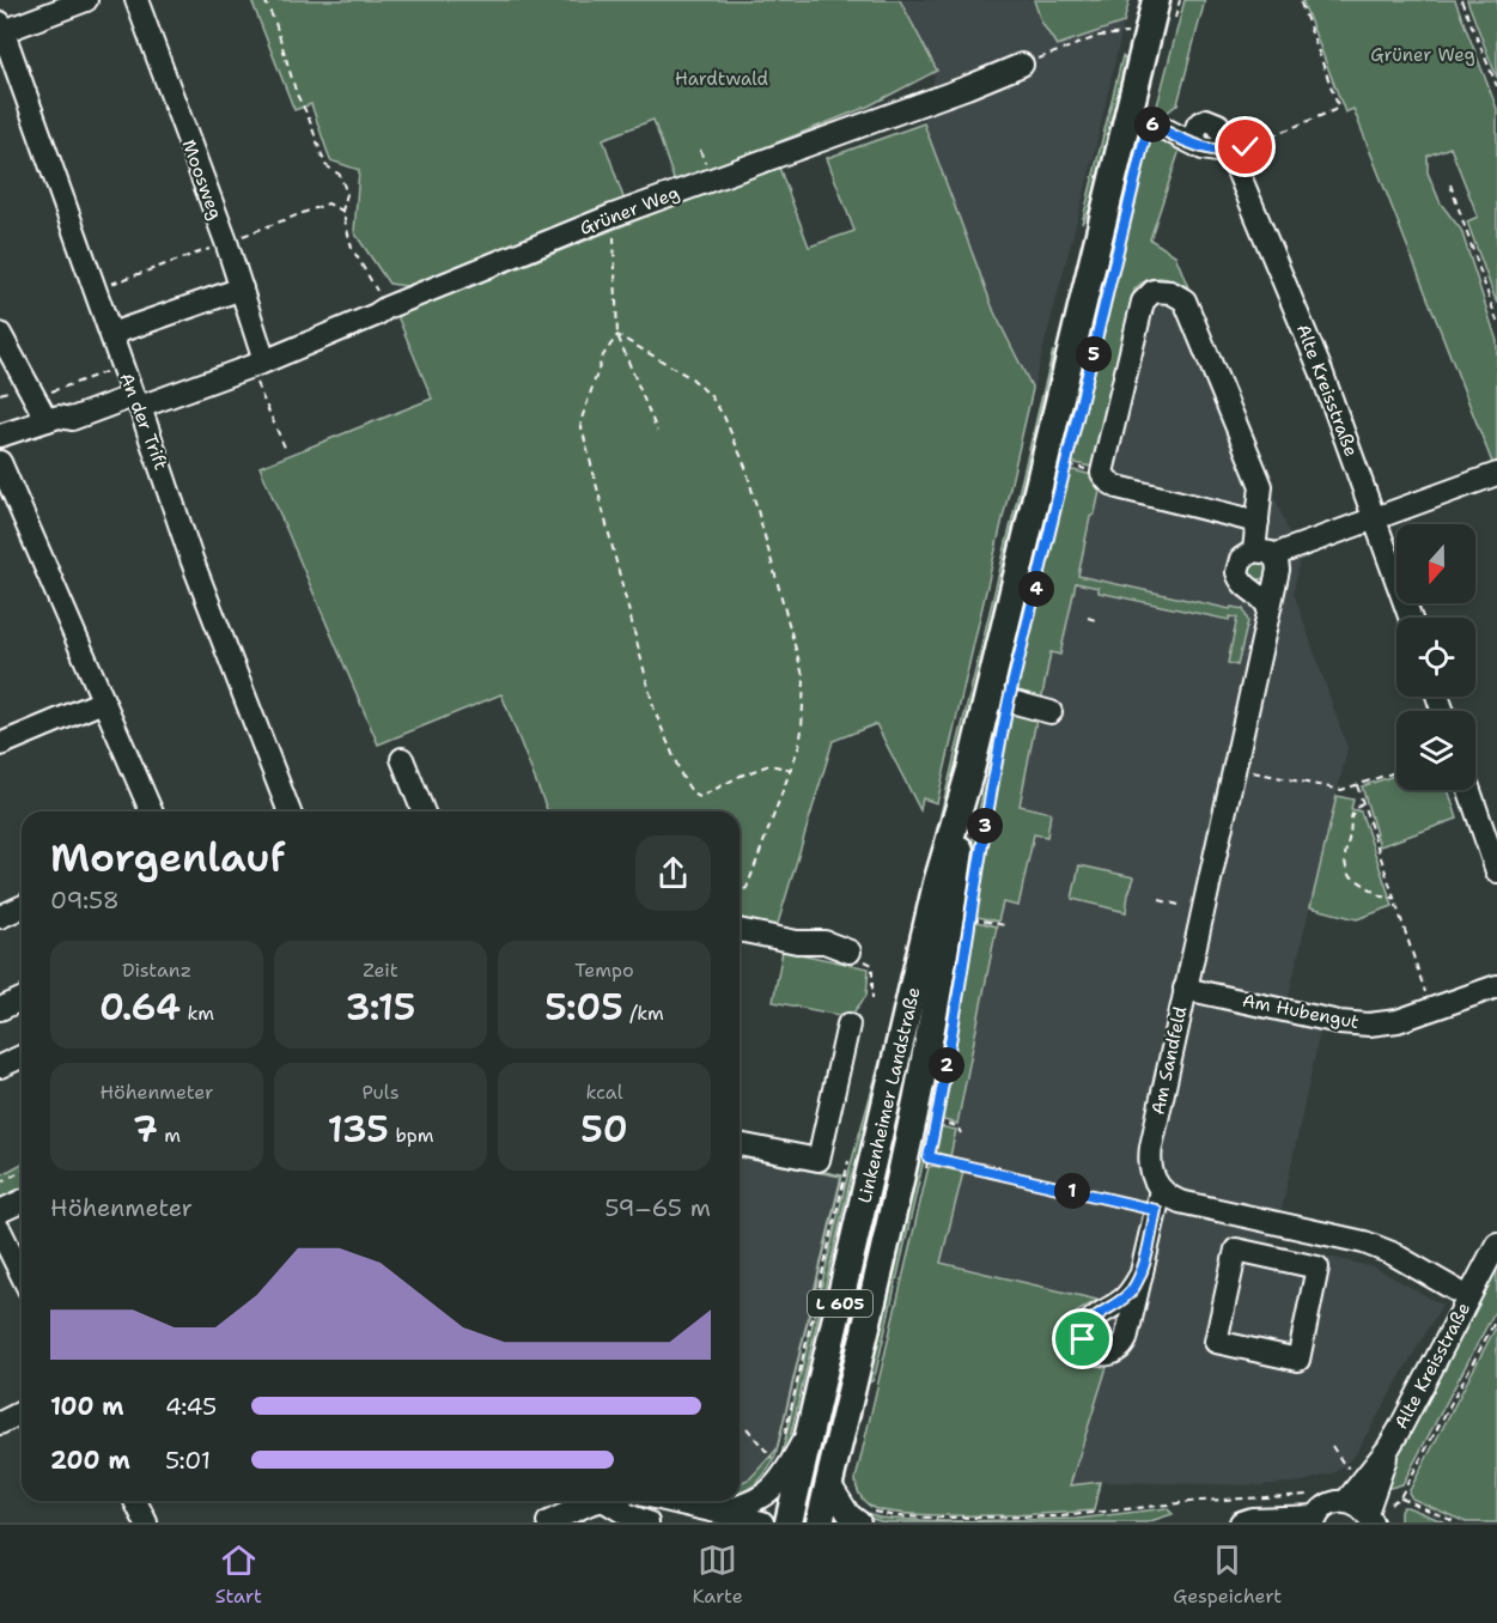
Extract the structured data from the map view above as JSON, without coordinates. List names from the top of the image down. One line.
{"streets":{"main road":["Linkenheimer Landstraße","L 605"],"street":["Moosweg","Grüner Weg","Alte Kreisstraße","An der Trift","Am Hubengut","Am Sandfeld"]},"crossings":[["Moosweg","Grüner Weg"],["Grüner Weg","An der Trift"],["Am Hubengut","Am Sandfeld"]],"parks":["Grüner Weg","Hardtwald"],"north":"bottom","page":{"pins":["6","5","4","3","2","1"],"heading":["Morgenlauf","09:58"],"stats":[["Distanz","0.64 km"],["Zeit","3:15"],["Tempo","5:05 /km"],["Höhenmeter","7 m"],["Puls","135 bpm"],["kcal","50"]],"chart":["Höhenmeter","59–65 m"],"list":[{"name":"100 m","note":"4:45"},{"name":"200 m","note":"5:01"}],"tabs":["Start","Karte","Gespeichert"]}}
